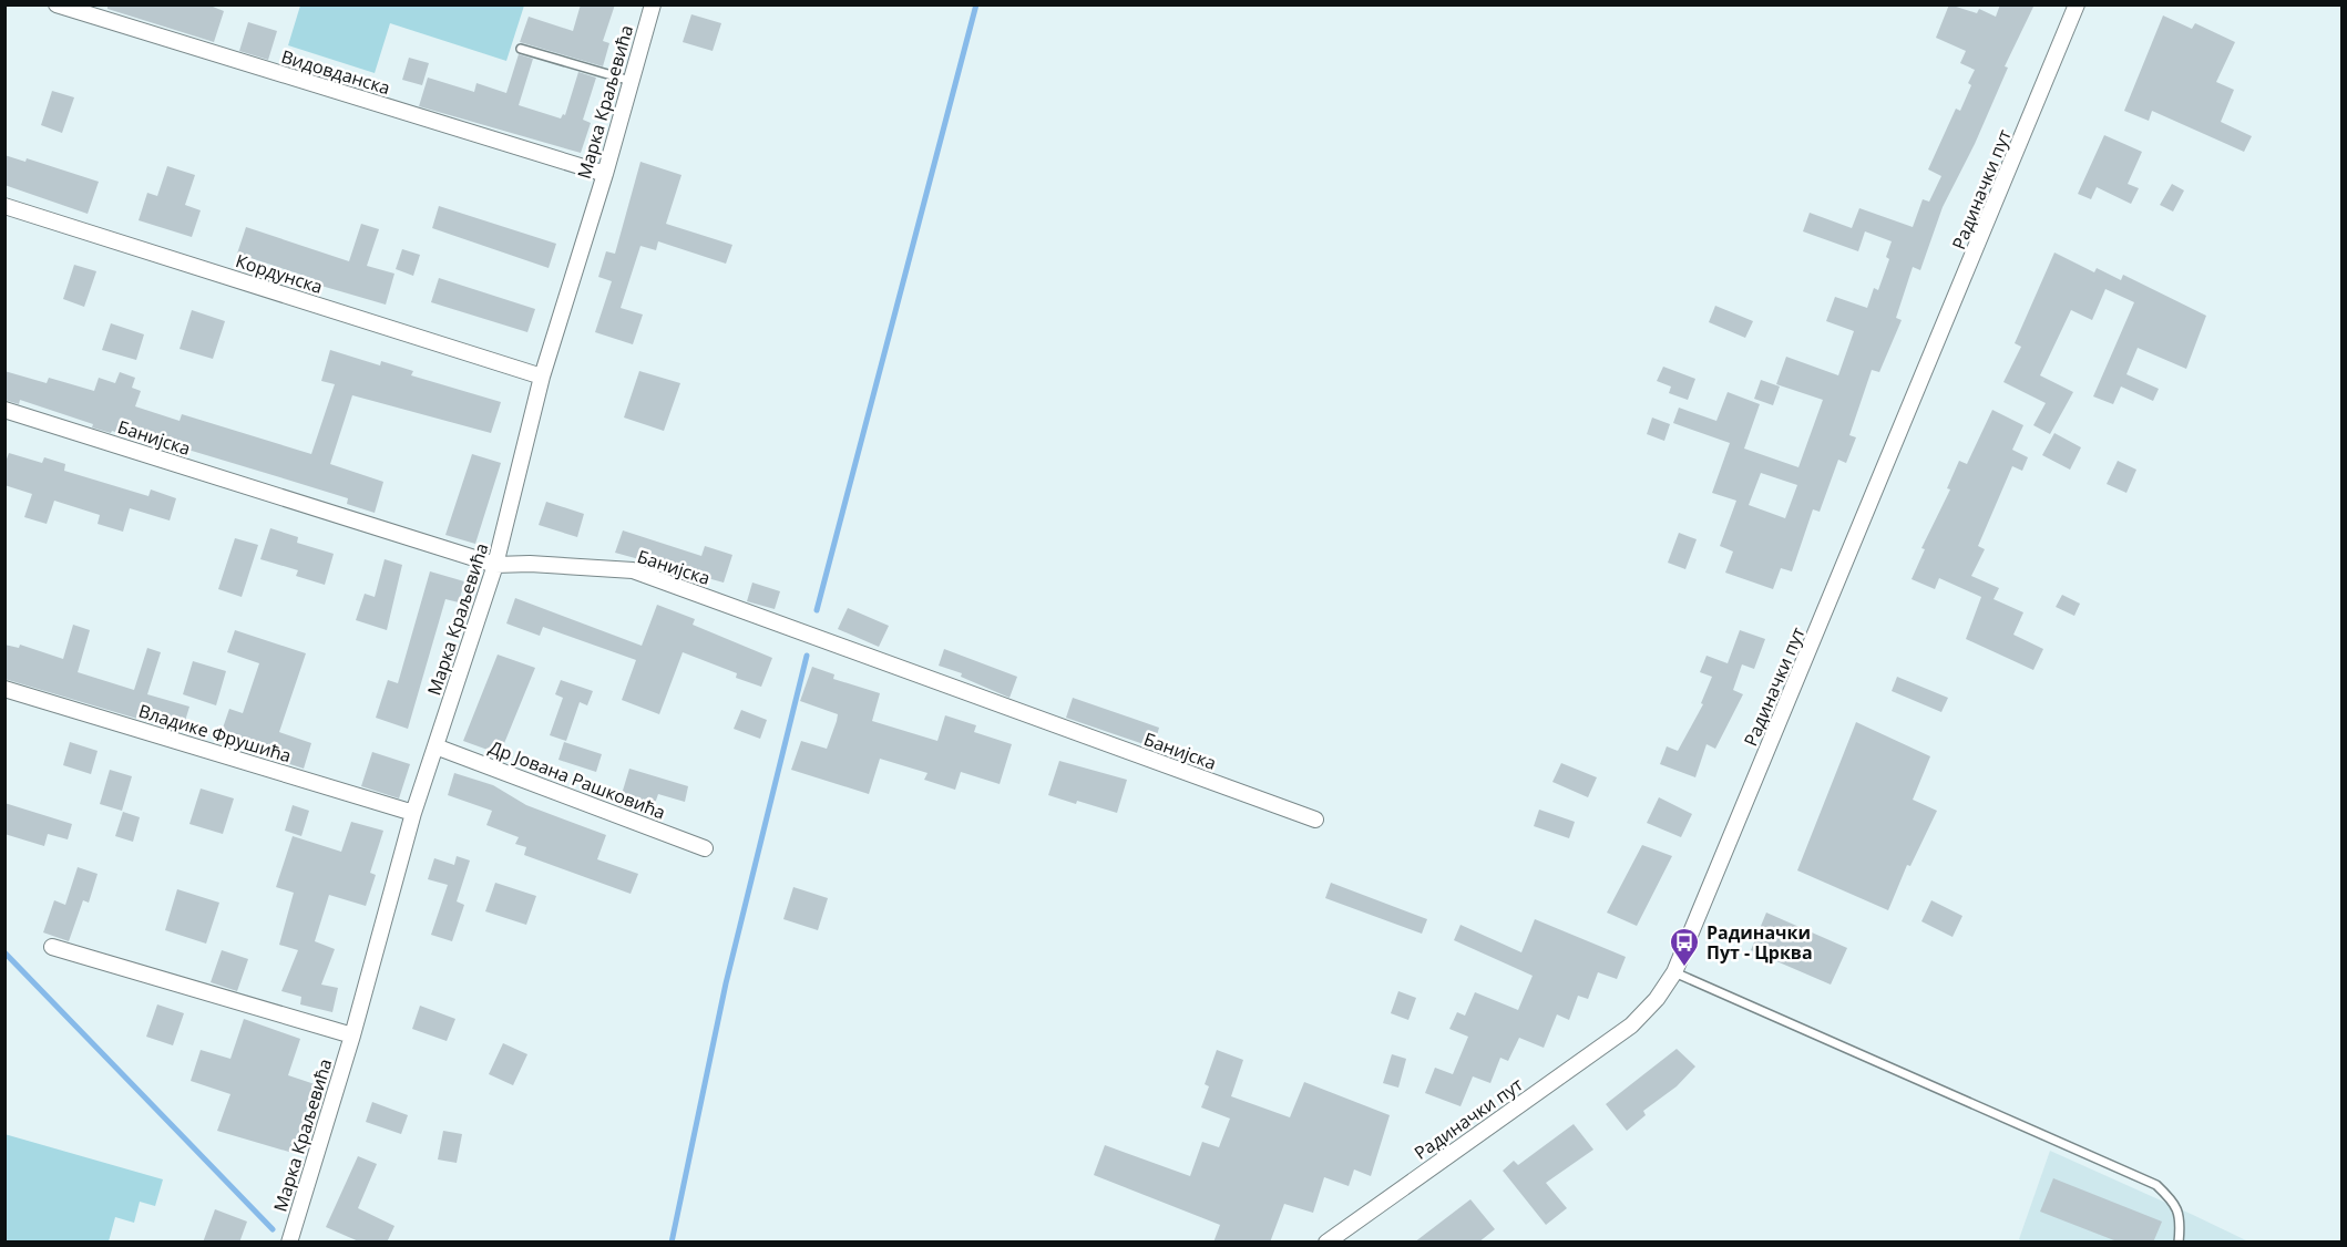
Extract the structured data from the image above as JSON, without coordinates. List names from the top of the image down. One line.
{"streets":{"street":["Видовданска","Марка Краљевића","Радиначки пут","Кордунска","Банијска","Владике Фрушића","Др Јована Рашковића"]},"crossings":[["Видовданска","Марка Краљевића"],["Марка Краљевића","Кордунска"],["Марка Краљевића","Банијска"],["Марка Краљевића","Владике Фрушића"],["Марка Краљевића","Др Јована Рашковића"]],"places":{"bus stop":["Радиначки Пут - Црква"]}}
